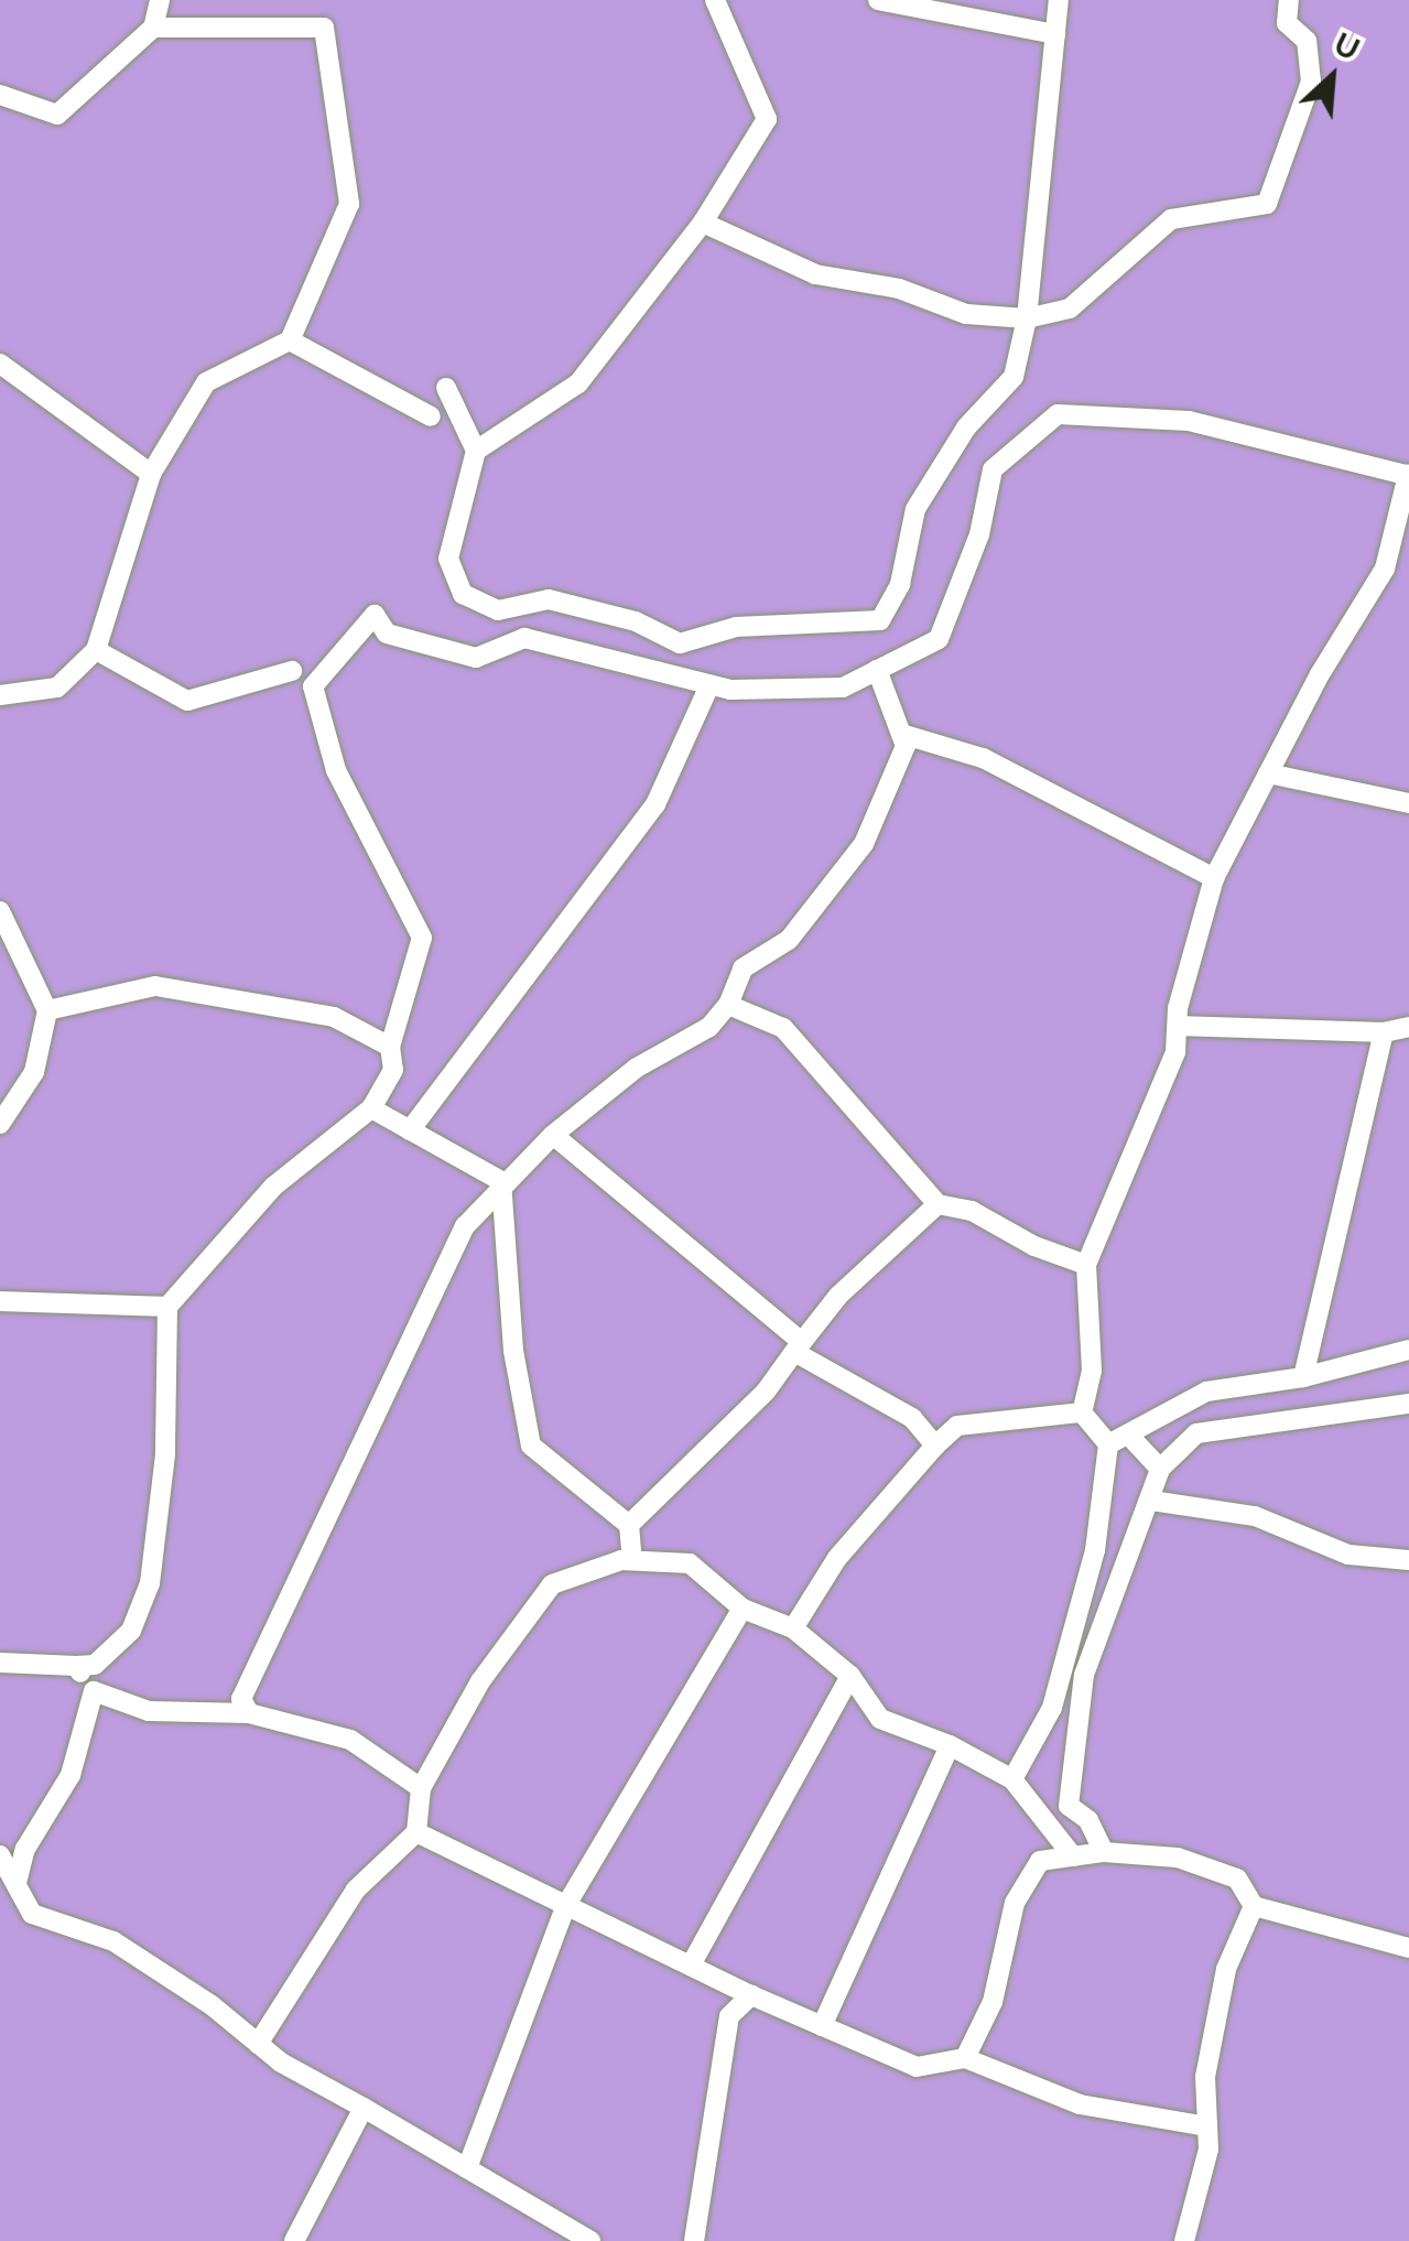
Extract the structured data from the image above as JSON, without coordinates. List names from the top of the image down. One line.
{"north":"top right"}
